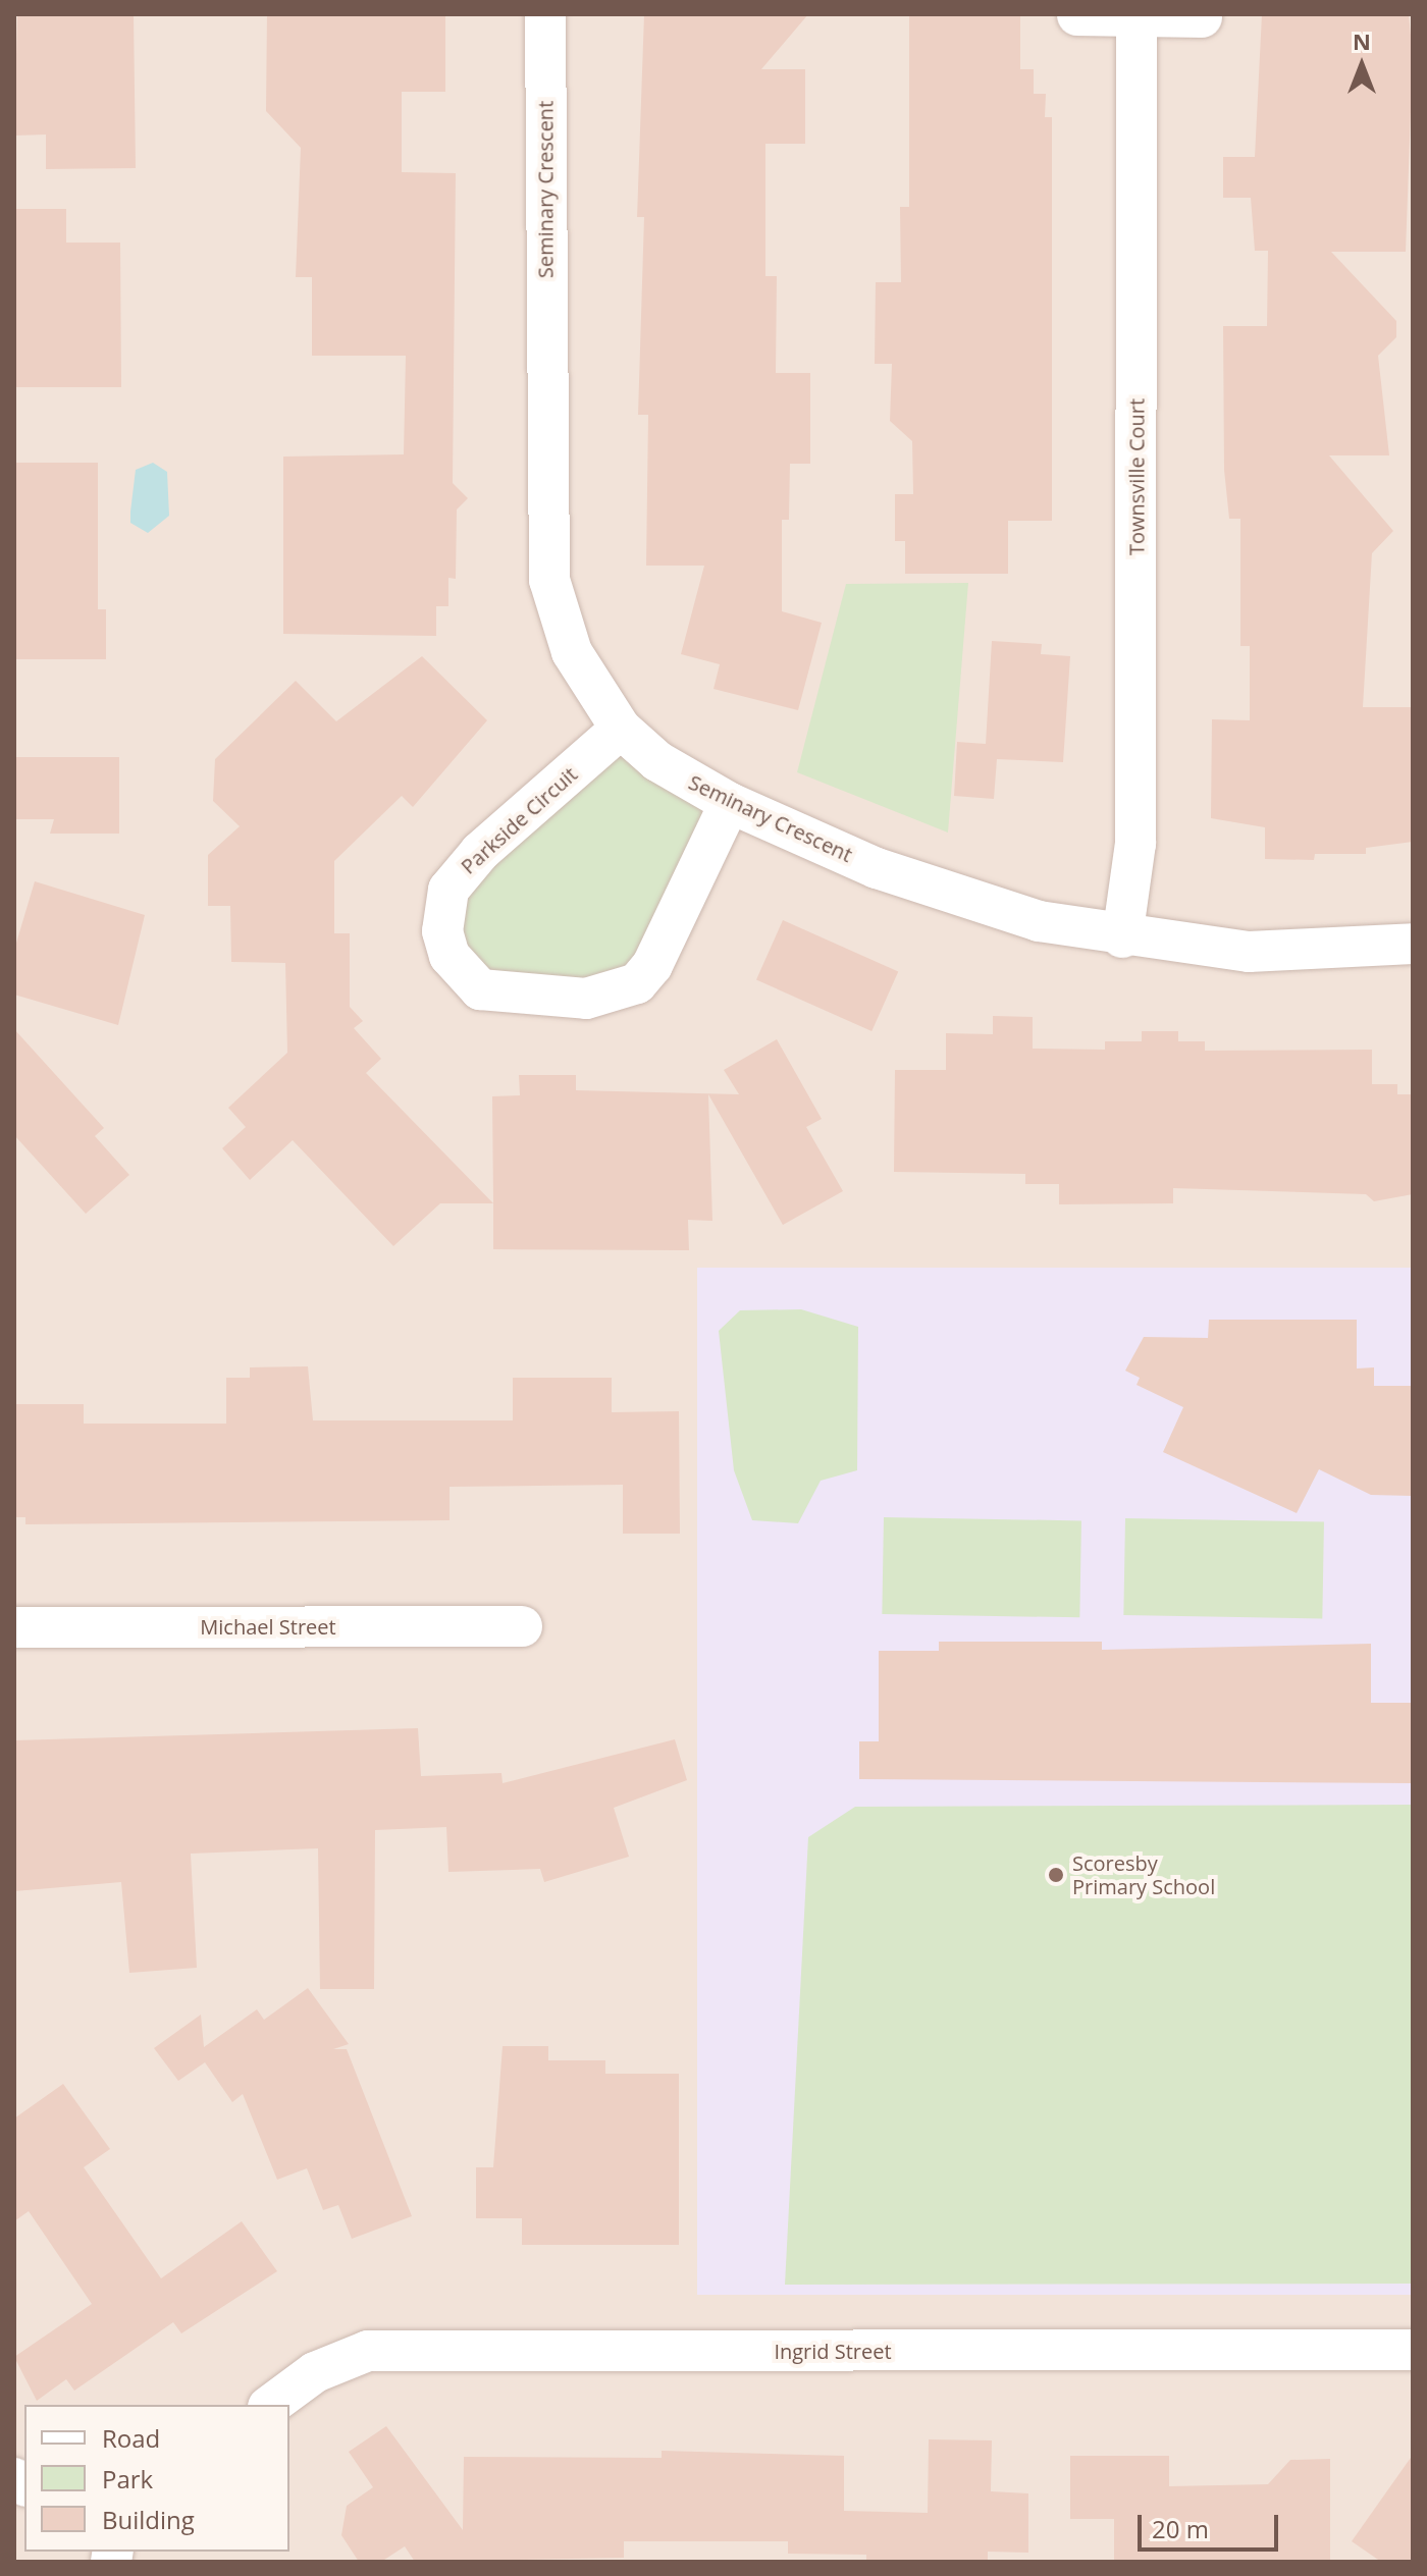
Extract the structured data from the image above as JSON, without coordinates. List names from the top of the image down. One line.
{"streets":{"street":["Seminary Crescent","Townsville Court","Parkside Circuit","Michael Street","Ingrid Street"]},"crossings":[["Seminary Crescent","Townsville Court"],["Seminary Crescent","Parkside Circuit"]],"places":["Scoresby Primary School"],"legend":["Road","Park","Building"],"scale_bar":"20 m","north":"top"}
